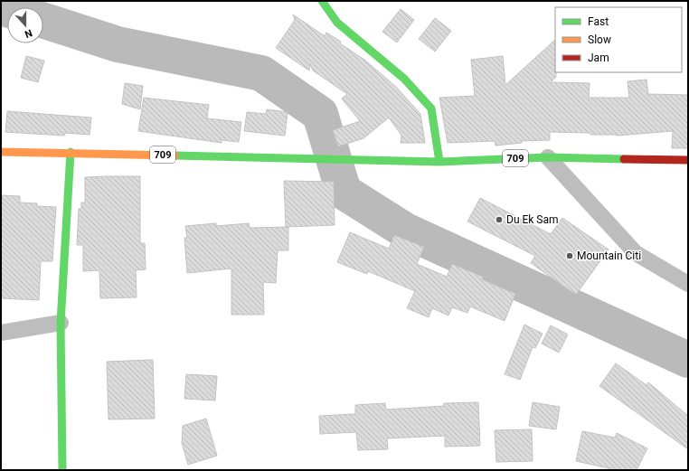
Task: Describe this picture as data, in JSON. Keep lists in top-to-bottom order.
{
  "streets": {
    "main road": ["709"]
  },
  "places": ["Du Ek Sam", "Mountain Citi"],
  "legend": ["Fast", "Slow", "Jam"],
  "north": "bottom"
}
